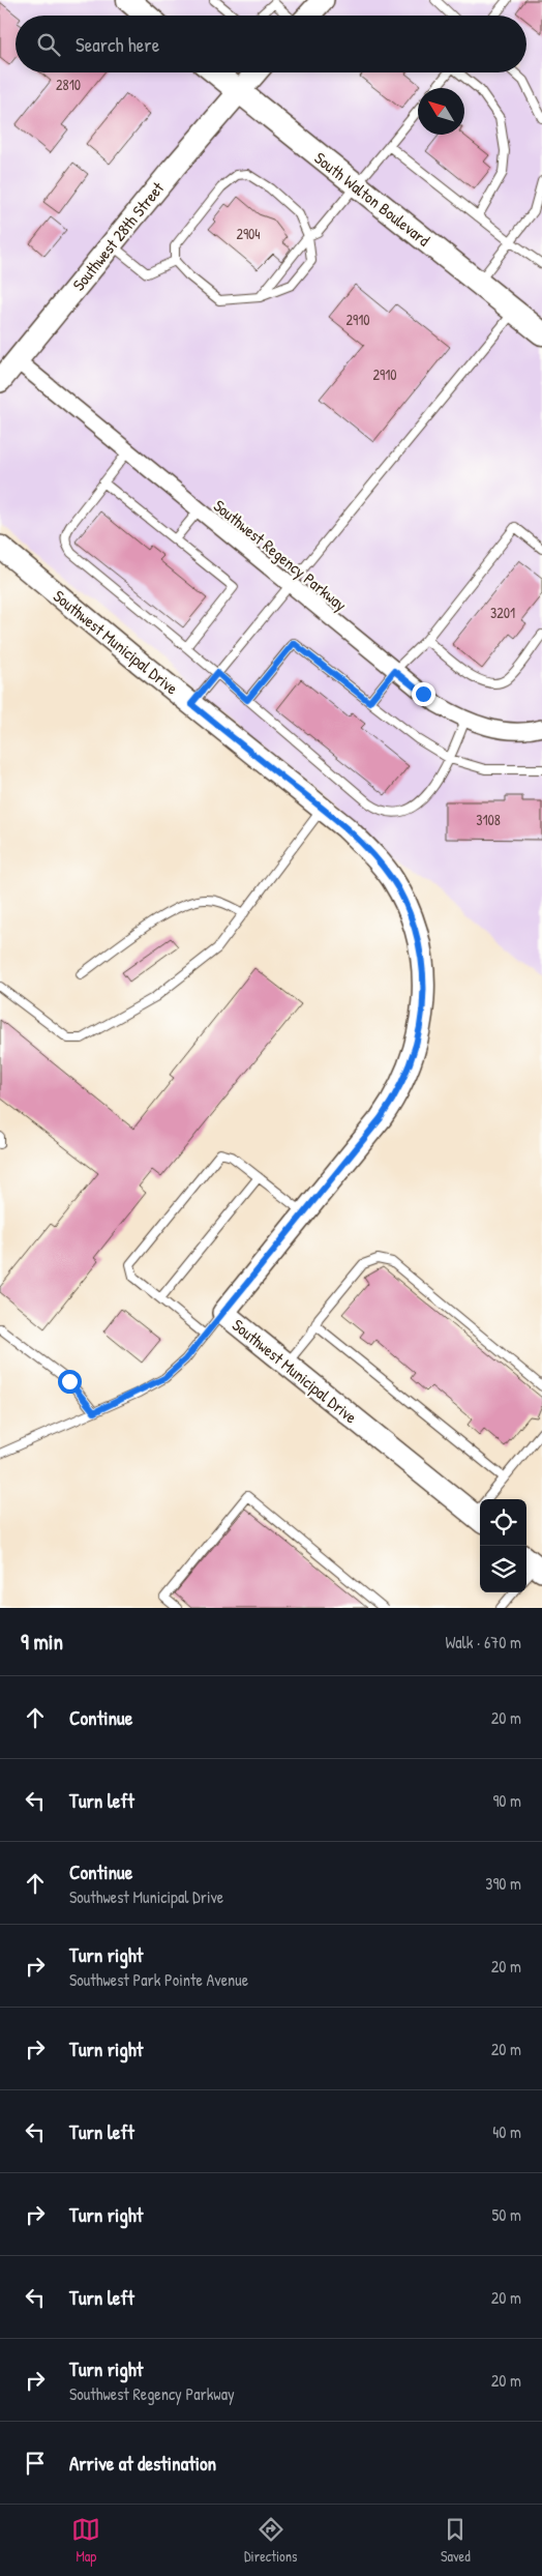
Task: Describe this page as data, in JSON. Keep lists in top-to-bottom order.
{
  "streets": {
    "main road": ["South Walton Boulevard"],
    "street": ["Southwest 28th Street", "Southwest Regency Parkway", "Southwest Municipal Drive"]
  },
  "crossings": [
    ["South Walton Boulevard", "Southwest 28th Street"],
    ["Southwest 28th Street", "Southwest Regency Parkway"]
  ],
  "house_numbers": [
    "2810",
    "2904",
    "2910",
    "2910",
    "3201",
    "3108"
  ],
  "north": "top left",
  "page": {
    "search": "Search here",
    "heading": ["9 min", "Walk · 670 m"],
    "list": [
      ["Continue", "20 m"],
      ["Turn left", "90 m"],
      ["Continue", "Southwest Municipal Drive", "390 m"],
      ["Turn right", "Southwest Park Pointe Avenue", "20 m"],
      ["Turn right", "20 m"],
      ["Turn left", "40 m"],
      ["Turn right", "50 m"],
      ["Turn left", "20 m"],
      ["Turn right", "Southwest Regency Parkway", "20 m"],
      "Arrive at destination"
    ],
    "nav": ["Map", "Directions", "Saved"]
  }
}
